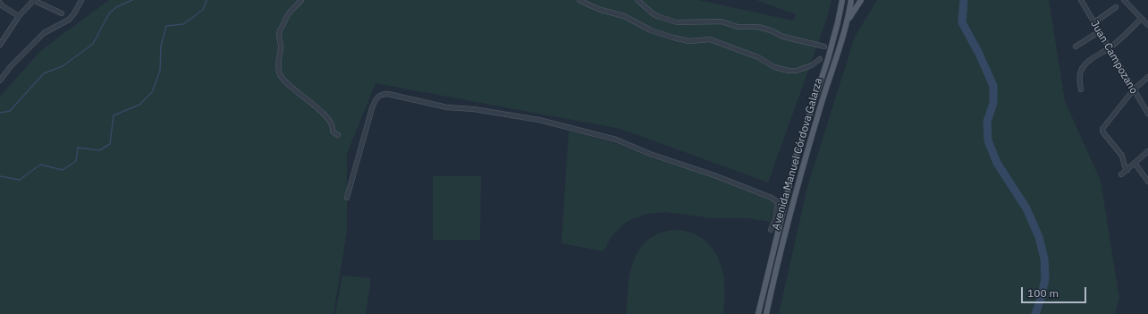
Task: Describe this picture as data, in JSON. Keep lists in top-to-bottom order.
{
  "streets": {
    "main road": ["Avenida Manuel Córdova Galarza"],
    "street": ["Juan Campozano"]
  },
  "scale_bar": "100 m"
}
